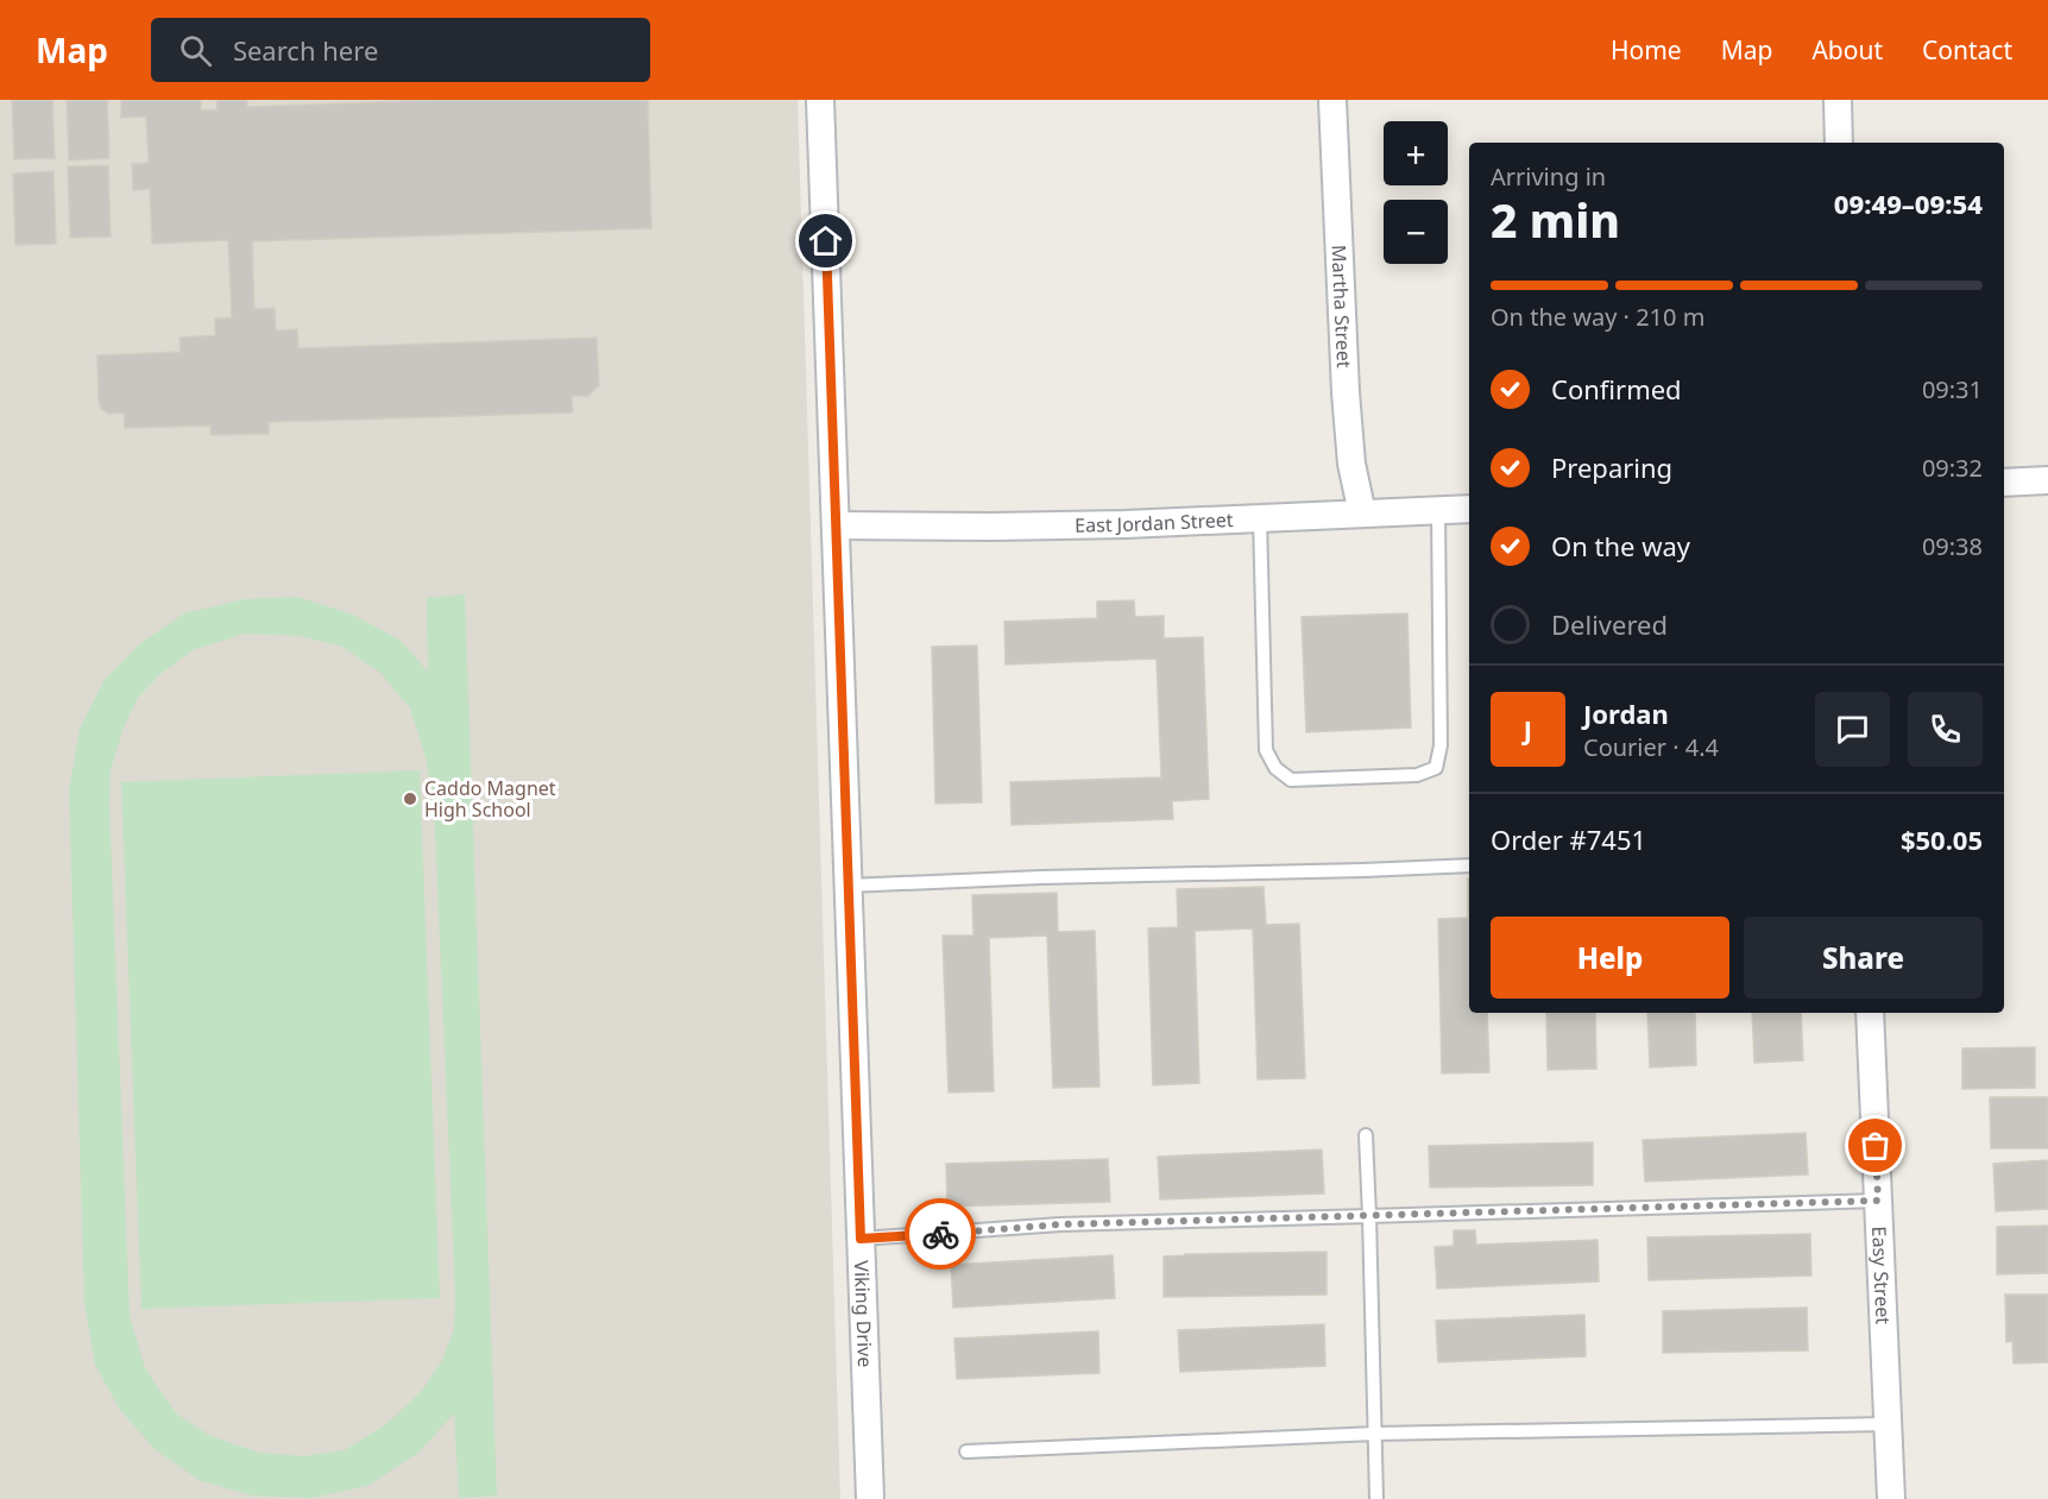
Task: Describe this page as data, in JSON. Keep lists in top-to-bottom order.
{
  "streets": {
    "street": [
      "Martha Street",
      "East Jordan Street",
      "Easy Street",
      "Viking Drive"
    ]
  },
  "crossings": [
    ["Martha Street", "East Jordan Street"],
    ["East Jordan Street", "Viking Drive"]
  ],
  "places": ["Caddo Magnet High School"],
  "page": {
    "header": "Map",
    "search": "Search here",
    "nav": [
      "Home",
      "Map",
      "About",
      "Contact"
    ],
    "map_buttons": ["+", "−"],
    "heading": ["2 min", "Arriving in", "09:49–09:54"],
    "panel": [
      "Jordan",
      "Courier · 4.4",
      "Order #7451",
      "$50.05"
    ],
    "bar": "On the way · 210 m",
    "list": [
      ["Confirmed", "09:31"],
      ["Preparing", "09:32"],
      ["On the way", "09:38"],
      "Delivered"
    ],
    "round": "J",
    "buttons": ["Help", "Share"]
  }
}
